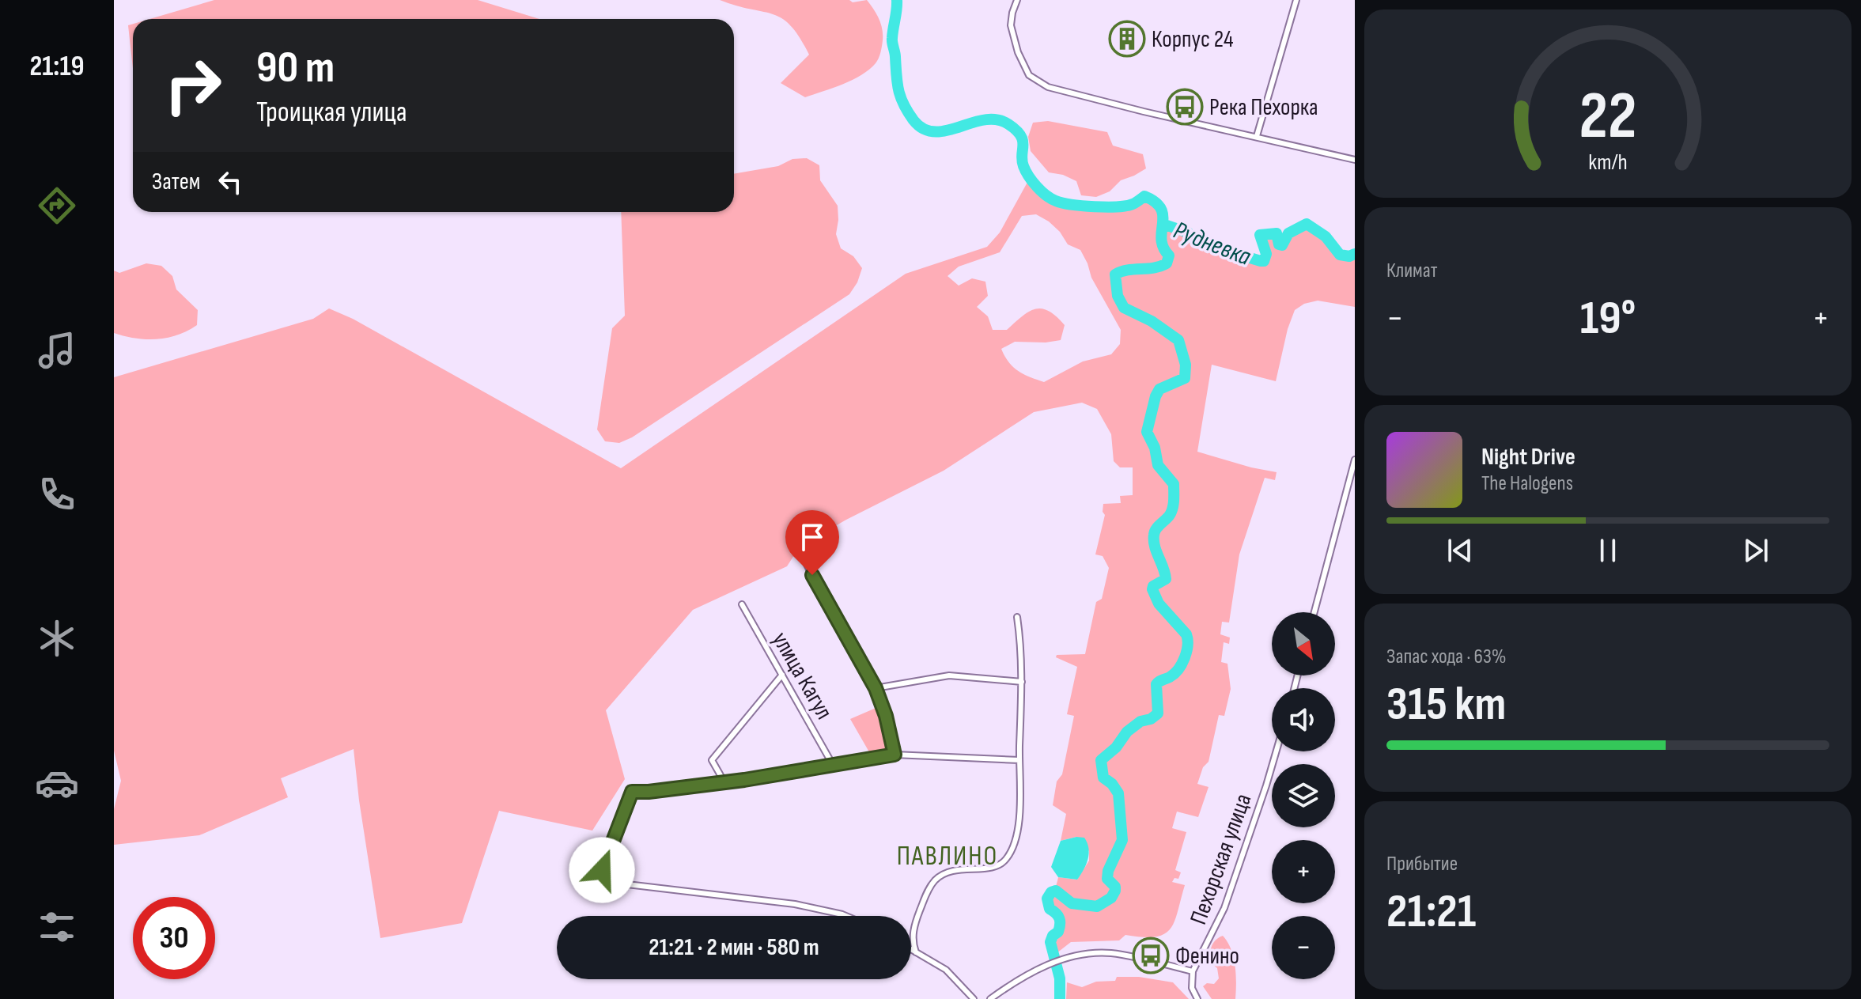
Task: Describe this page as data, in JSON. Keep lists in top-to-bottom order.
{
  "streets": {
    "street": ["улица Кагул", "Пехорская улица"]
  },
  "districts": ["ПАВЛИНО"],
  "water": ["Рудневка"],
  "places": {
    "building": ["Корпус 24"],
    "bus stop": ["Река Пехорка", "Фенино"]
  },
  "north": "bottom right",
  "page": {
    "tabs": "21:19",
    "turn": ["90 m", "Троицкая улица"],
    "then": "Затем",
    "tile": [
      "Климат",
      ["Запас хода · 63%", "315 km"],
      ["Прибытие", "21:21"]
    ],
    "heat": ["−", "19°", "+"],
    "song": ["Night Drive", "The Halogens"],
    "map_buttons": ["+", "−"],
    "limit": "30",
    "trip": "21:21 · 2 мин · 580 m",
    "gauge": ["22", "km/h"]
  }
}
